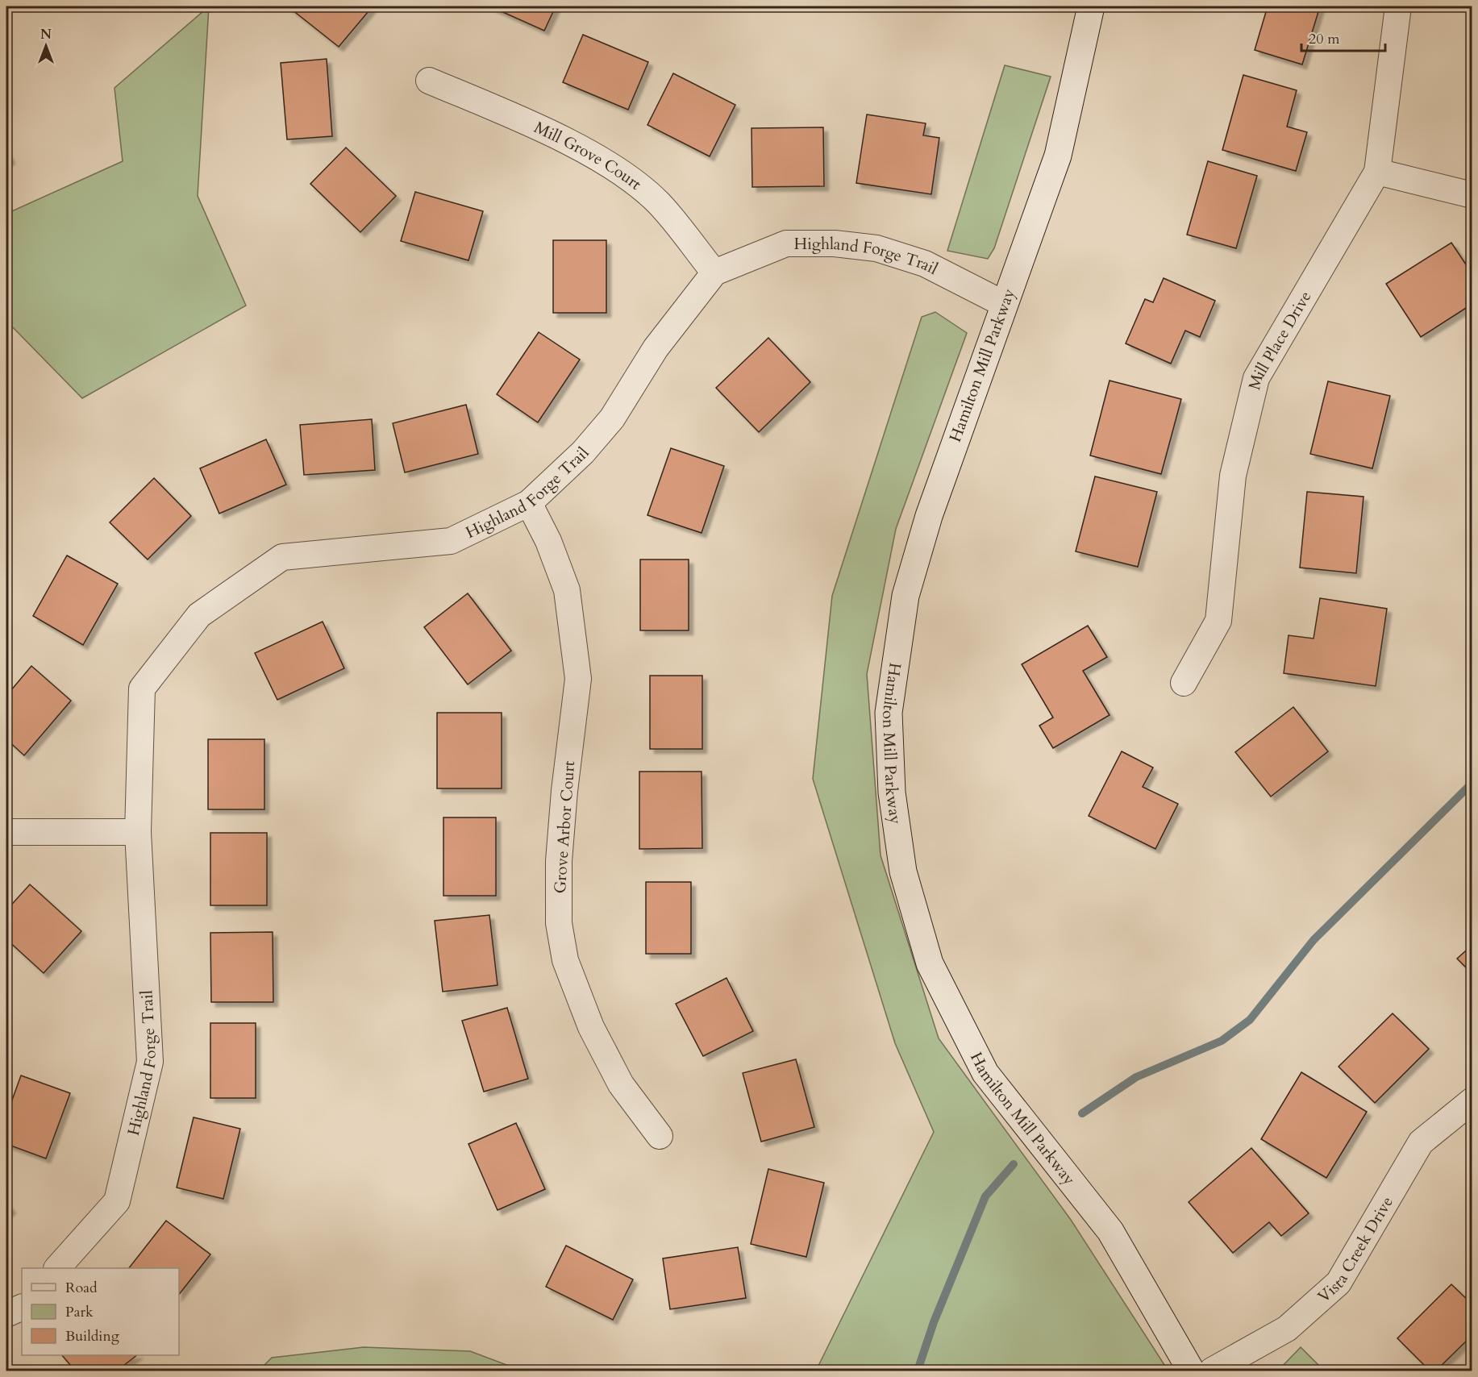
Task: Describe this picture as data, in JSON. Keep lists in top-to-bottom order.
{
  "streets": {
    "street": [
      "Mill Grove Court",
      "Highland Forge Trail",
      "Mill Place Drive",
      "Hamilton Mill Parkway",
      "Grove Arbor Court",
      "Vista Creek Drive"
    ]
  },
  "crossings": [
    ["Mill Grove Court", "Highland Forge Trail"],
    ["Highland Forge Trail", "Hamilton Mill Parkway"],
    ["Highland Forge Trail", "Grove Arbor Court"]
  ],
  "legend": ["Road", "Park", "Building"],
  "scale_bar": "20 m",
  "north": "top"
}
